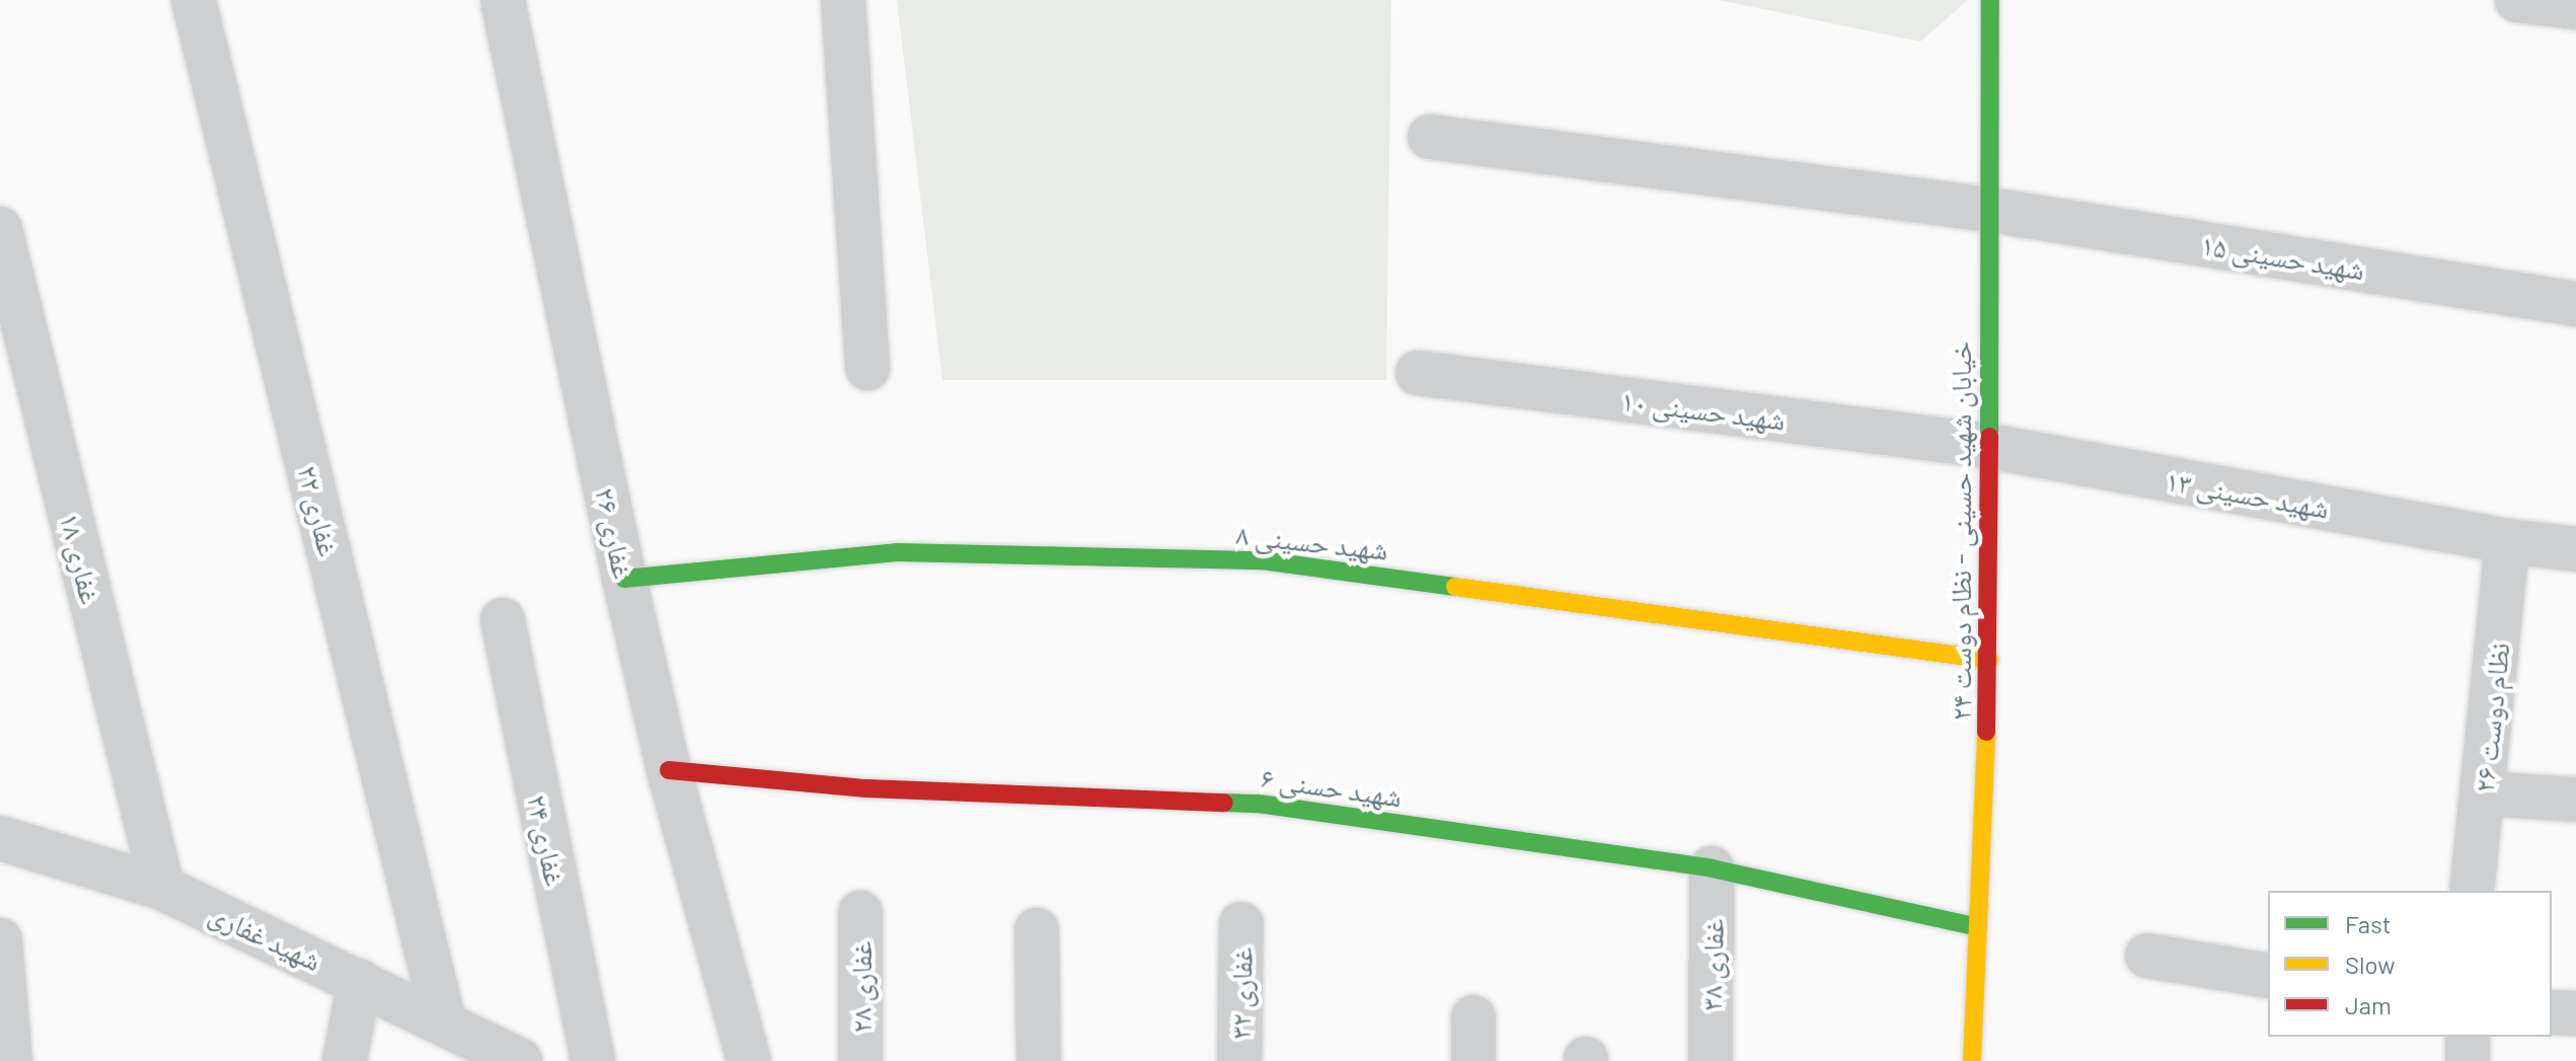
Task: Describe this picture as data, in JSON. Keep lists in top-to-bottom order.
{
  "streets": {
    "street": [
      "شهید حسینی ۱۵",
      "شهید حسینی ۱۰",
      "شهید حسینی ۱۳",
      "غفاری ۲۲",
      "خیابان شهید حسینی - نظام دوست ۲۴",
      "غفاری ۲۶",
      "شهید حسینی ۸",
      "غفاری ۱۸",
      "نظام دوست ۲۶",
      "شهید حسنی ۶",
      "غفاری ۲۴",
      "شهید غفاری",
      "غفاری ۳۸",
      "غفاری ۲۸",
      "غفاری ۳۲"
    ]
  },
  "crossings": [
    ["شهید حسینی ۱۵", "خیابان شهید حسینی - نظام دوست ۲۴"],
    ["شهید حسینی ۱۰", "شهید حسینی ۱۳"],
    ["شهید حسینی ۱۰", "خیابان شهید حسینی - نظام دوست ۲۴"],
    ["شهید حسینی ۱۳", "خیابان شهید حسینی - نظام دوست ۲۴"],
    ["شهید حسینی ۱۳", "نظام دوست ۲۶"],
    ["غفاری ۲۲", "شهید غفاری"],
    ["خیابان شهید حسینی - نظام دوست ۲۴", "شهید حسینی ۸"],
    ["خیابان شهید حسینی - نظام دوست ۲۴", "شهید حسنی ۶"],
    ["غفاری ۲۶", "شهید حسینی ۸"],
    ["غفاری ۲۶", "شهید حسنی ۶"],
    ["غفاری ۱۸", "شهید غفاری"],
    ["شهید حسنی ۶", "غفاری ۳۸"]
  ],
  "legend": ["Fast", "Slow", "Jam"]
}
